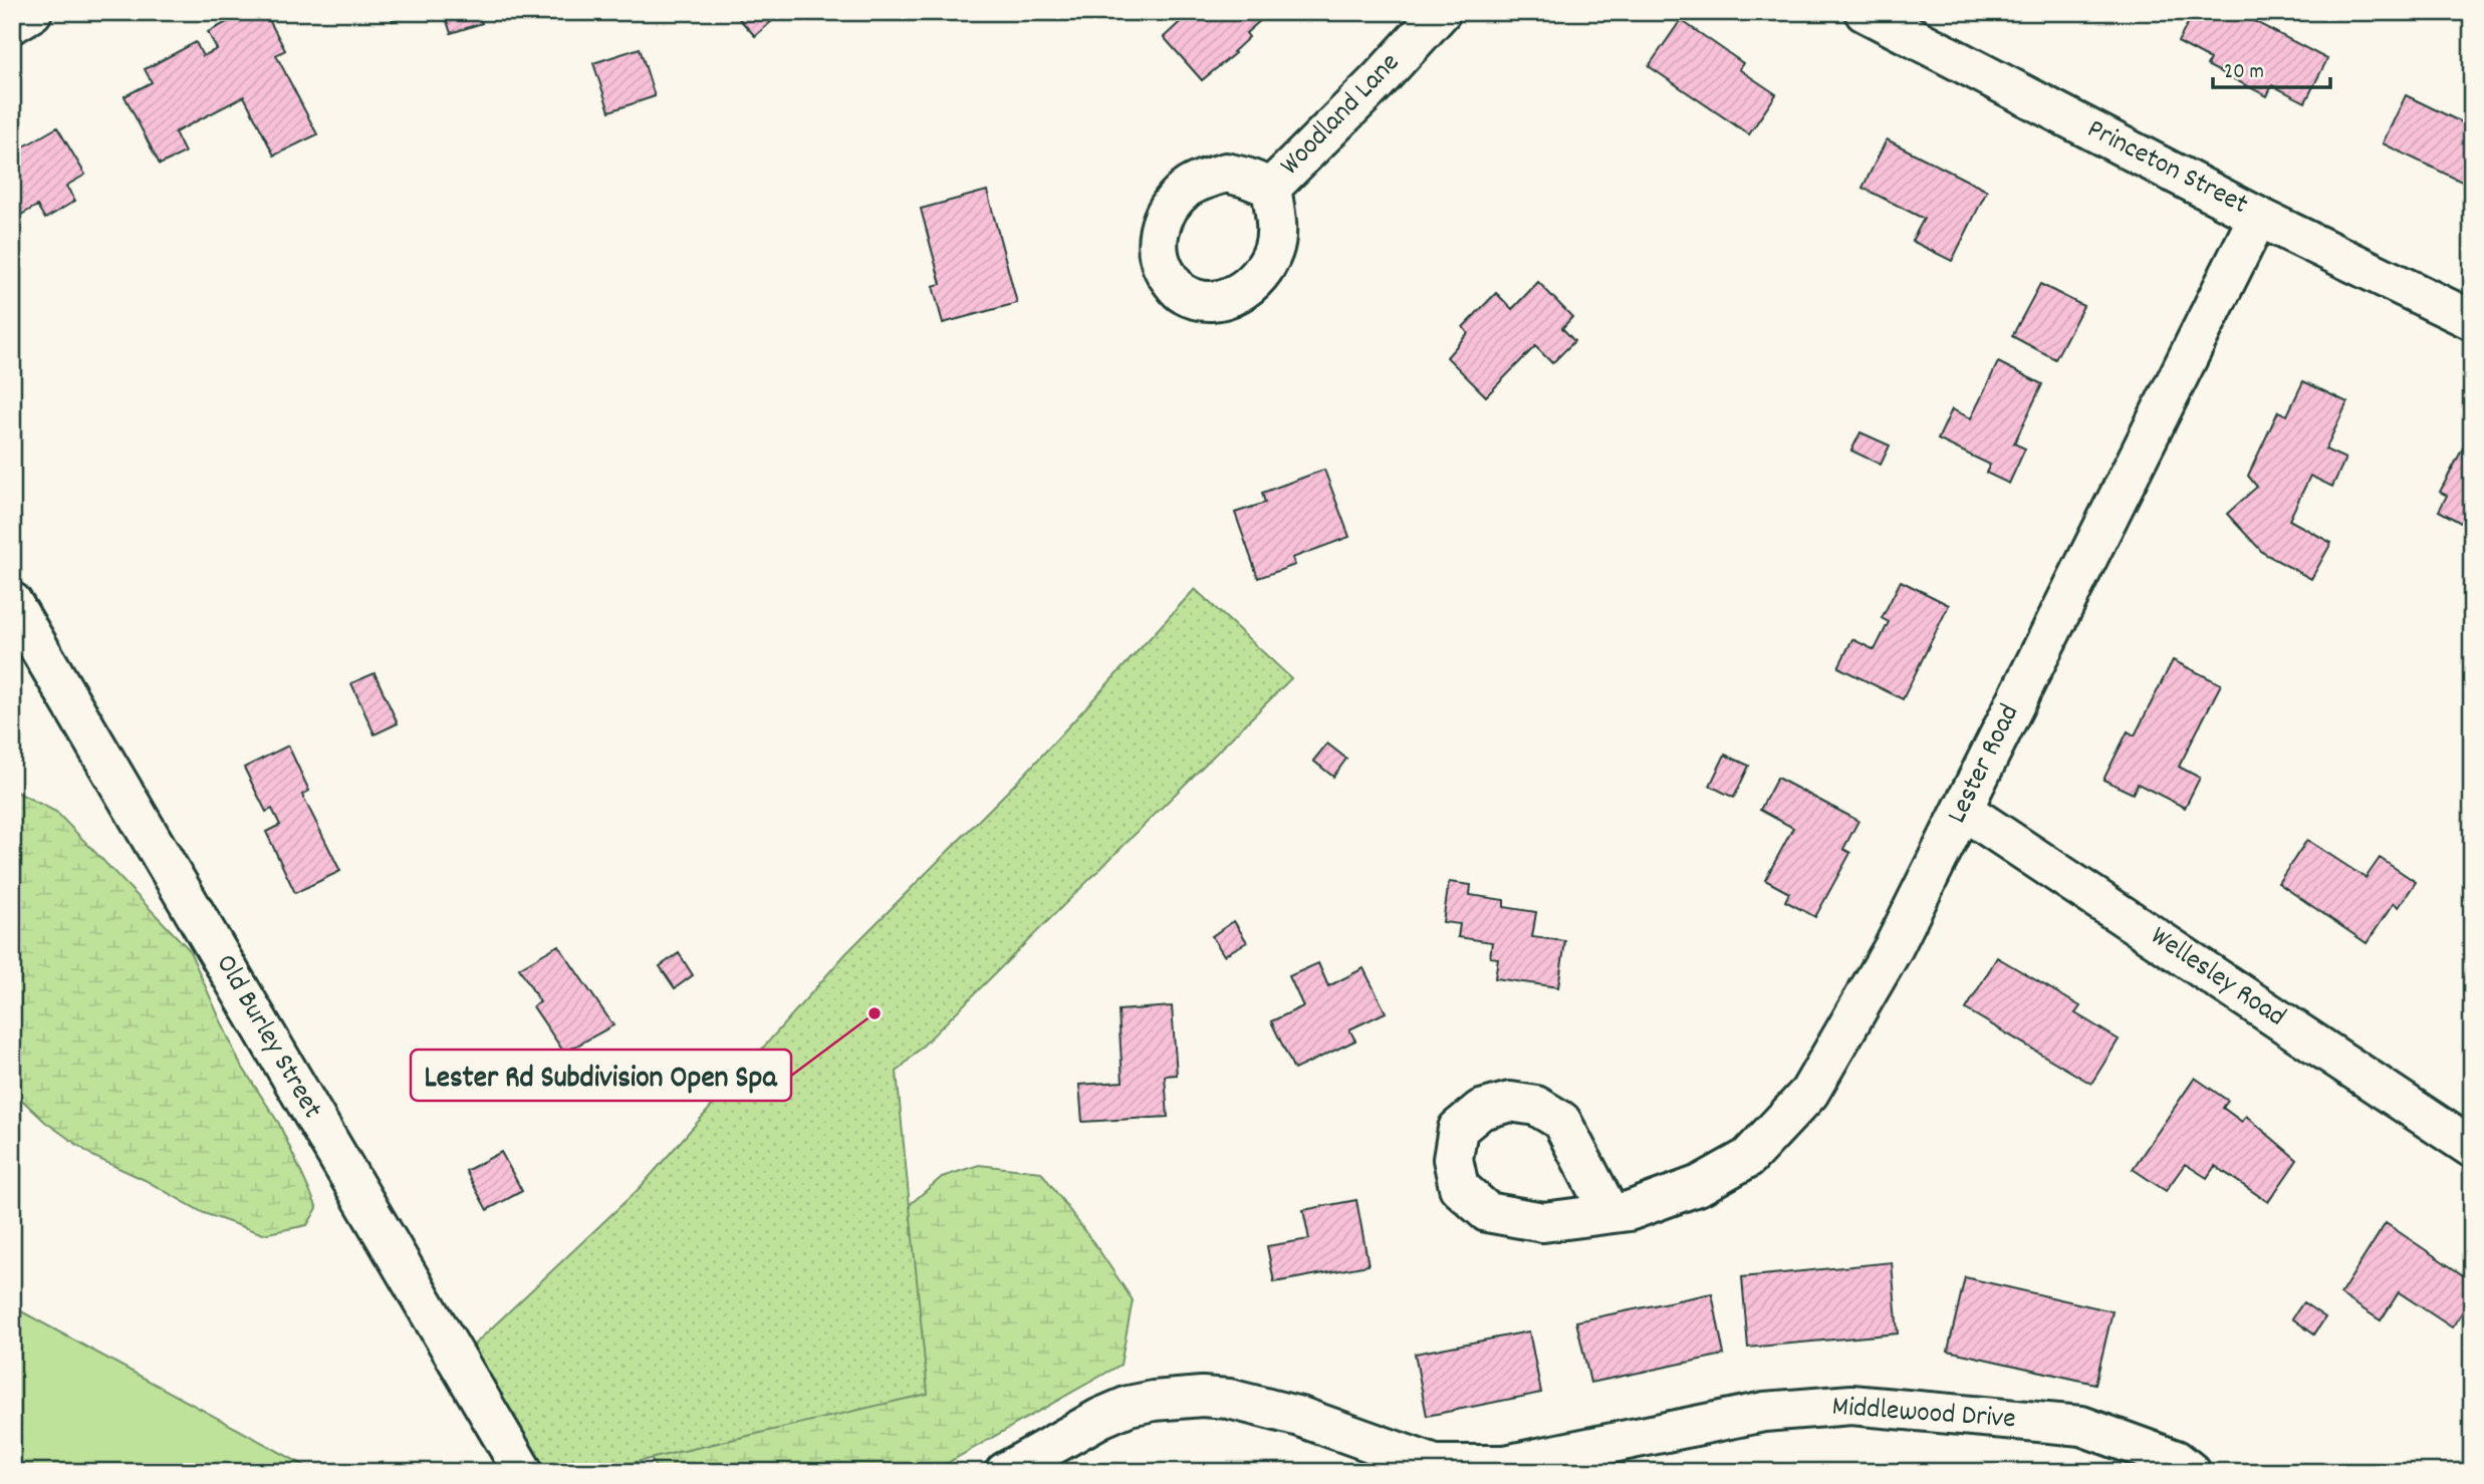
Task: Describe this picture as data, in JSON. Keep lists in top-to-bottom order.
{
  "streets": {
    "street": [
      "Woodland Lane",
      "Princeton Street",
      "Lester Road",
      "Wellesley Road",
      "Old Burley Street",
      "Middlewood Drive"
    ]
  },
  "crossings": [
    ["Princeton Street", "Lester Road"],
    ["Lester Road", "Wellesley Road"]
  ],
  "places": ["Lester Rd Subdivision Open Spa"],
  "scale_bar": "20 m"
}
